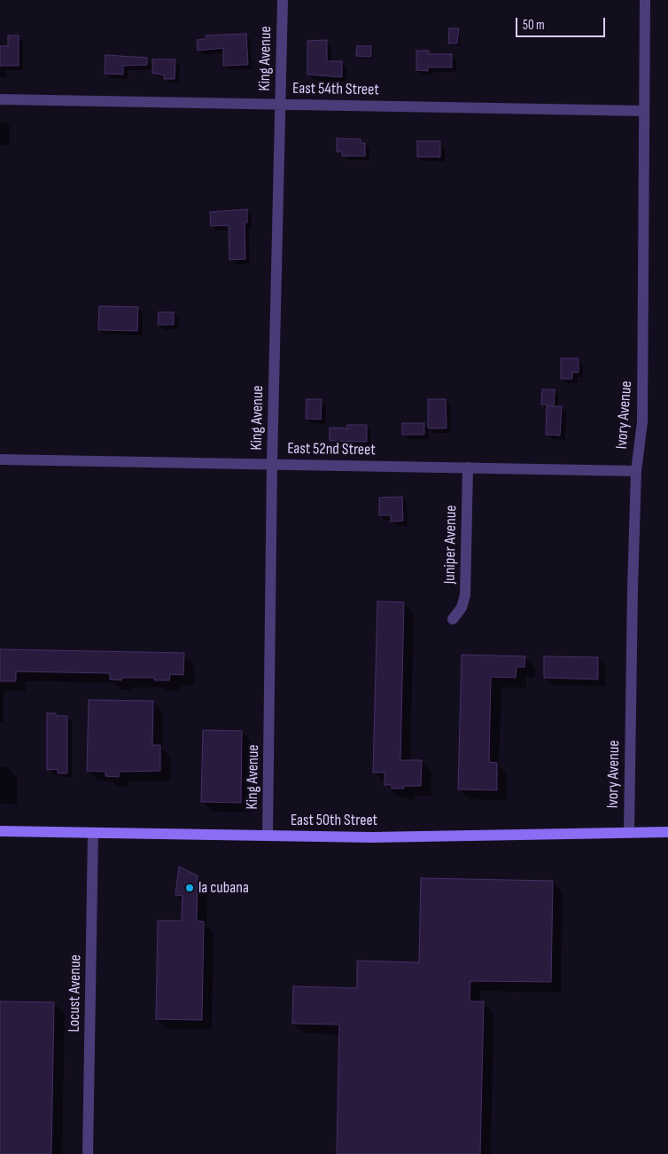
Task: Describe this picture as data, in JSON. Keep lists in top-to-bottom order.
{
  "streets": {
    "main road": ["East 50th Street"],
    "street": [
      "King Avenue",
      "East 54th Street",
      "Ivory Avenue",
      "East 52nd Street",
      "Juniper Avenue",
      "Locust Avenue"
    ]
  },
  "crossings": [
    ["King Avenue", "East 54th Street"],
    ["King Avenue", "East 52nd Street"],
    ["King Avenue", "East 50th Street"],
    ["East 54th Street", "Ivory Avenue"],
    ["Ivory Avenue", "East 52nd Street"],
    ["Ivory Avenue", "East 50th Street"],
    ["East 52nd Street", "Juniper Avenue"],
    ["East 50th Street", "Locust Avenue"]
  ],
  "places": ["la cubana"],
  "scale_bar": "50 m"
}
